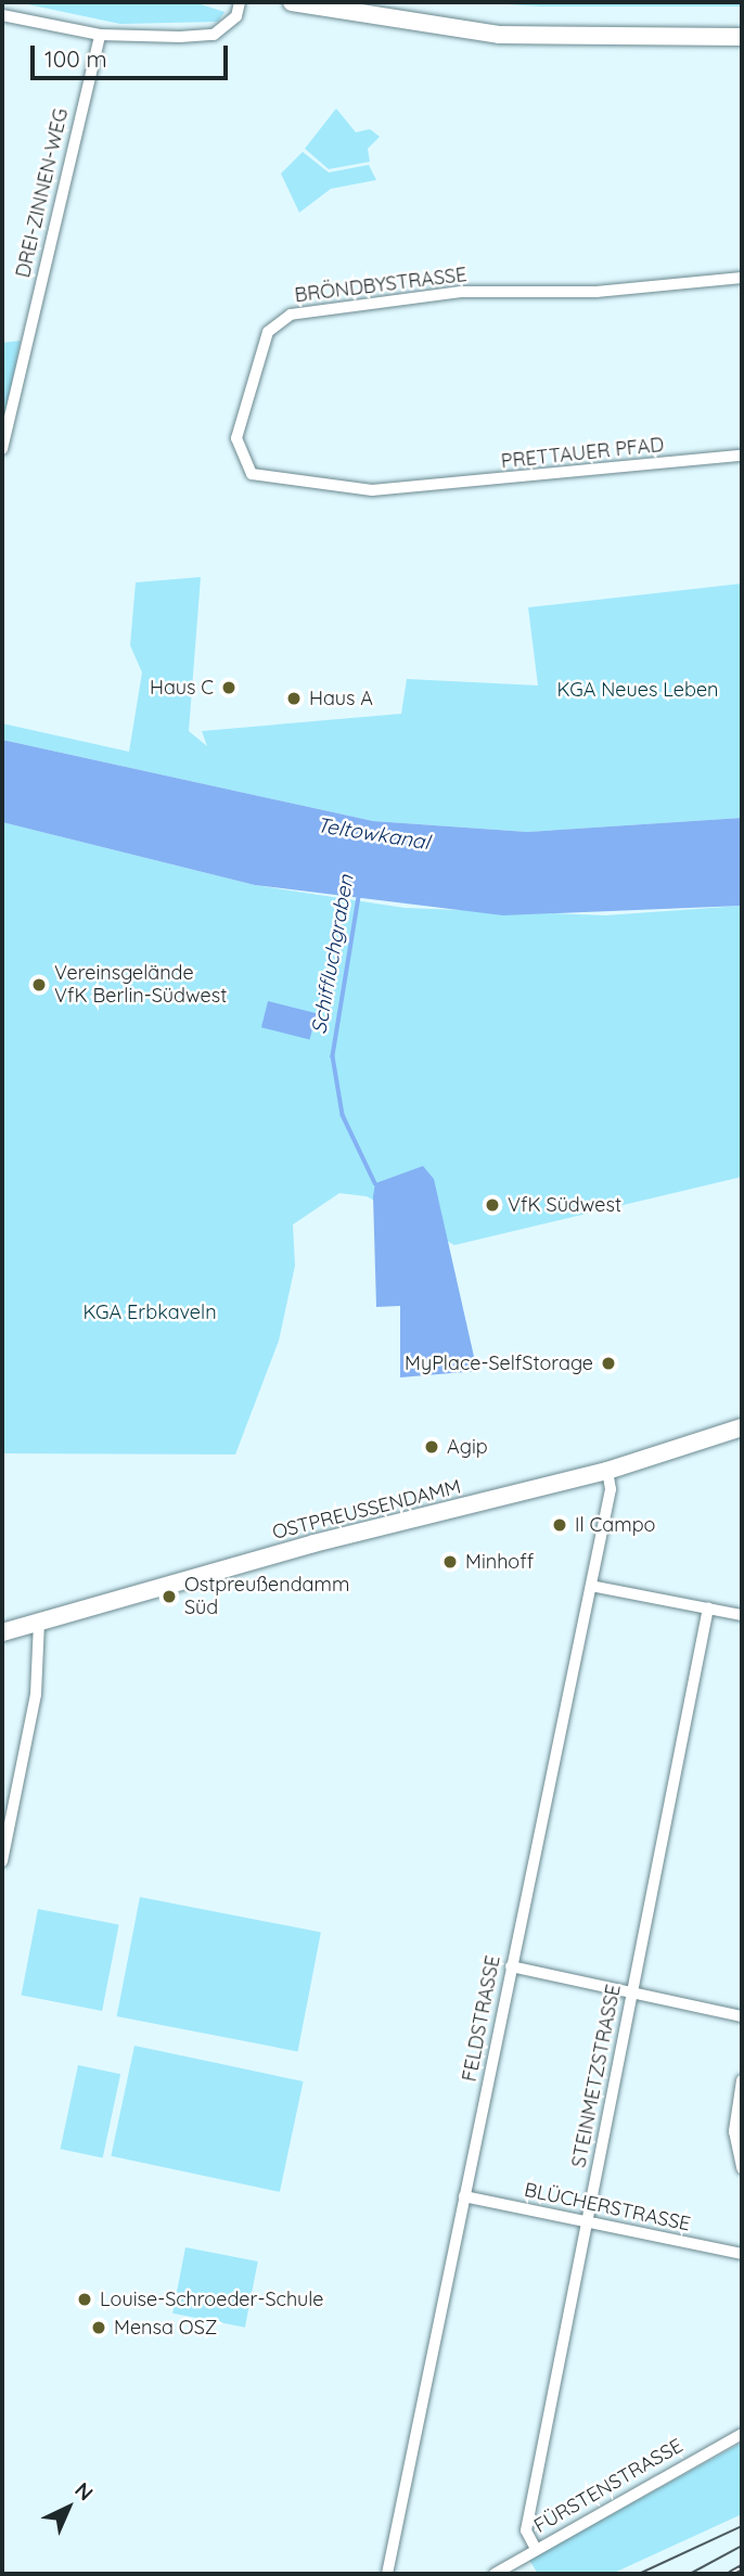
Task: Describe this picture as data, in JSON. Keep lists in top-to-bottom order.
{
  "streets": {
    "main road": ["OSTPREUSSENDAMM"],
    "street": [
      "DREI-ZINNEN-WEG",
      "BRÖNDBYSTRASSE",
      "PRETTAUER PFAD",
      "FELDSTRASSE",
      "STEINMETZSTRASSE",
      "BLÜCHERSTRASSE",
      "FÜRSTENSTRASSE"
    ]
  },
  "crossings": [
    ["BRÖNDBYSTRASSE", "PRETTAUER PFAD"],
    ["OSTPREUSSENDAMM", "FELDSTRASSE"],
    ["FELDSTRASSE", "BLÜCHERSTRASSE"],
    ["STEINMETZSTRASSE", "BLÜCHERSTRASSE"],
    ["STEINMETZSTRASSE", "FÜRSTENSTRASSE"]
  ],
  "water": ["Teltowkanal", "Schiffluchgraben"],
  "parks": ["KGA Neues Leben", "KGA Erbkaveln"],
  "places": [
    "Haus C",
    "Haus A",
    "Vereinsgelände VfK Berlin-Südwest",
    "VfK Südwest",
    "MyPlace-SelfStorage",
    "Agip",
    "Il Campo",
    "Minhoff",
    "Ostpreußendamm Süd",
    "Louise-Schroeder-Schule",
    "Mensa OSZ"
  ],
  "scale_bar": "100 m",
  "north": "top right"
}
